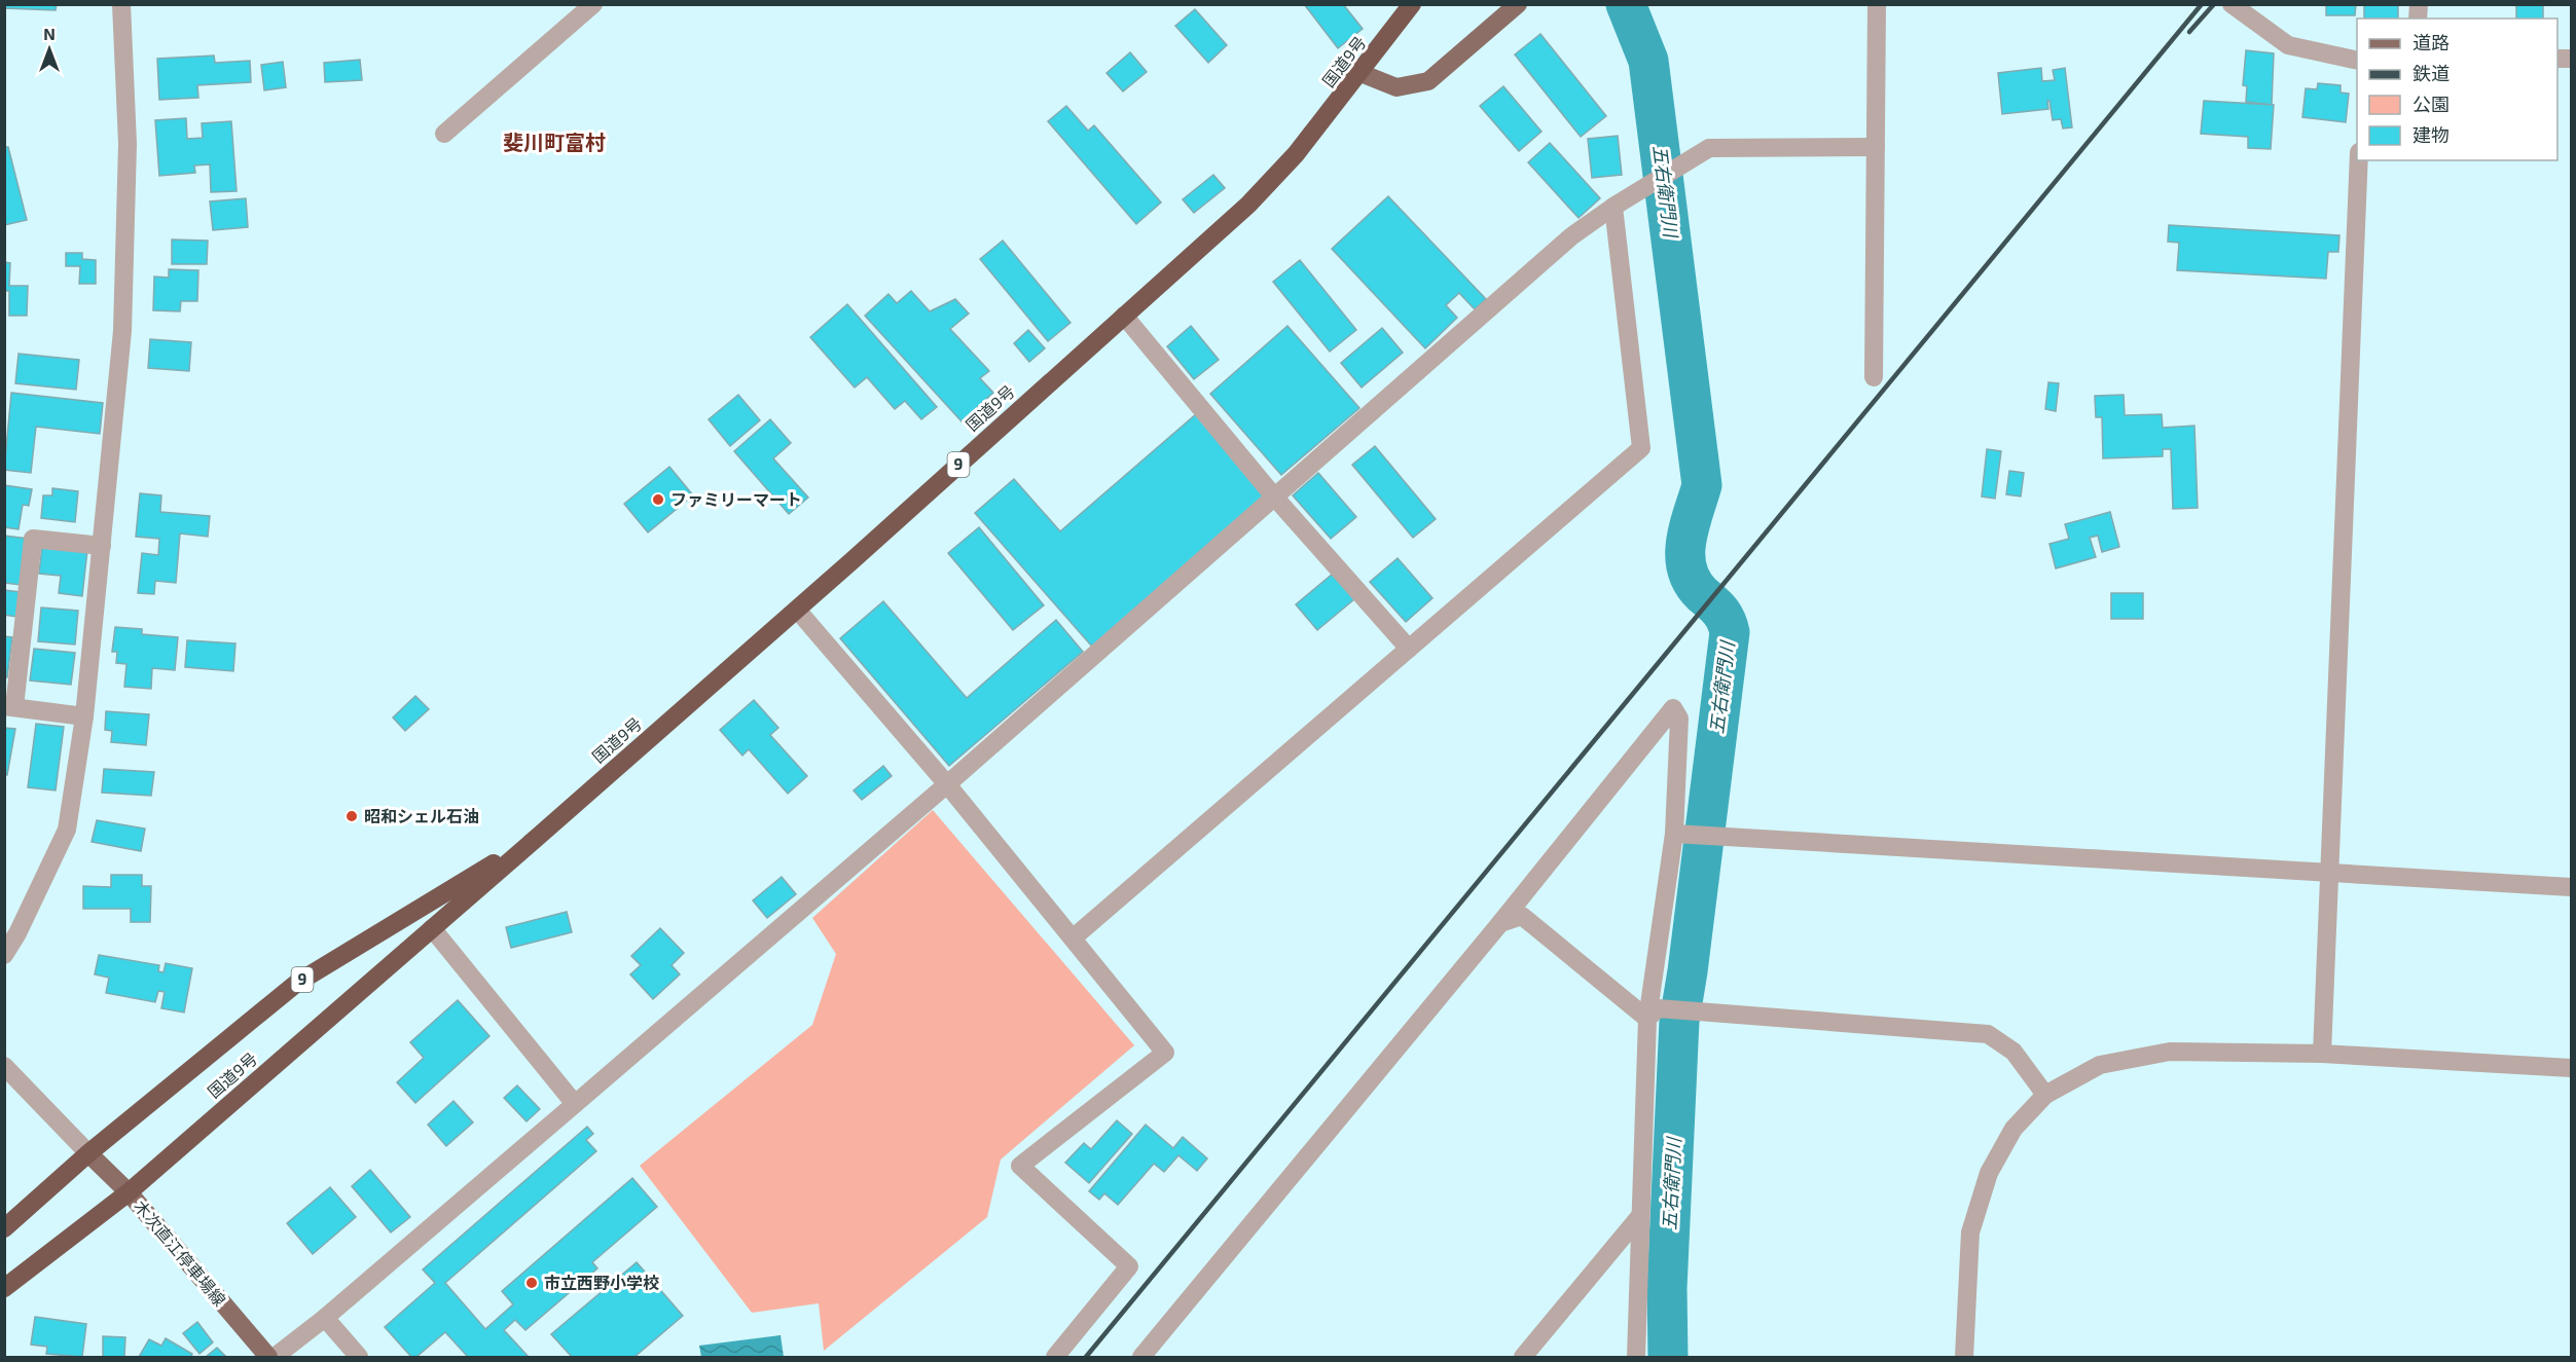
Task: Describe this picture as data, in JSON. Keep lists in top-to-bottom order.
{
  "streets": {
    "highway": ["国道9号", "9"],
    "main road": ["木次直江停車場線"]
  },
  "crossings": [
    ["国道9号", "木次直江停車場線"]
  ],
  "districts": ["斐川町富村"],
  "water": ["五右衛門川"],
  "places": ["ファミリーマート", "昭和シェル石油", "市立西野小学校"],
  "legend": [
    "道路",
    "鉄道",
    "公園",
    "建物"
  ],
  "north": "top"
}
